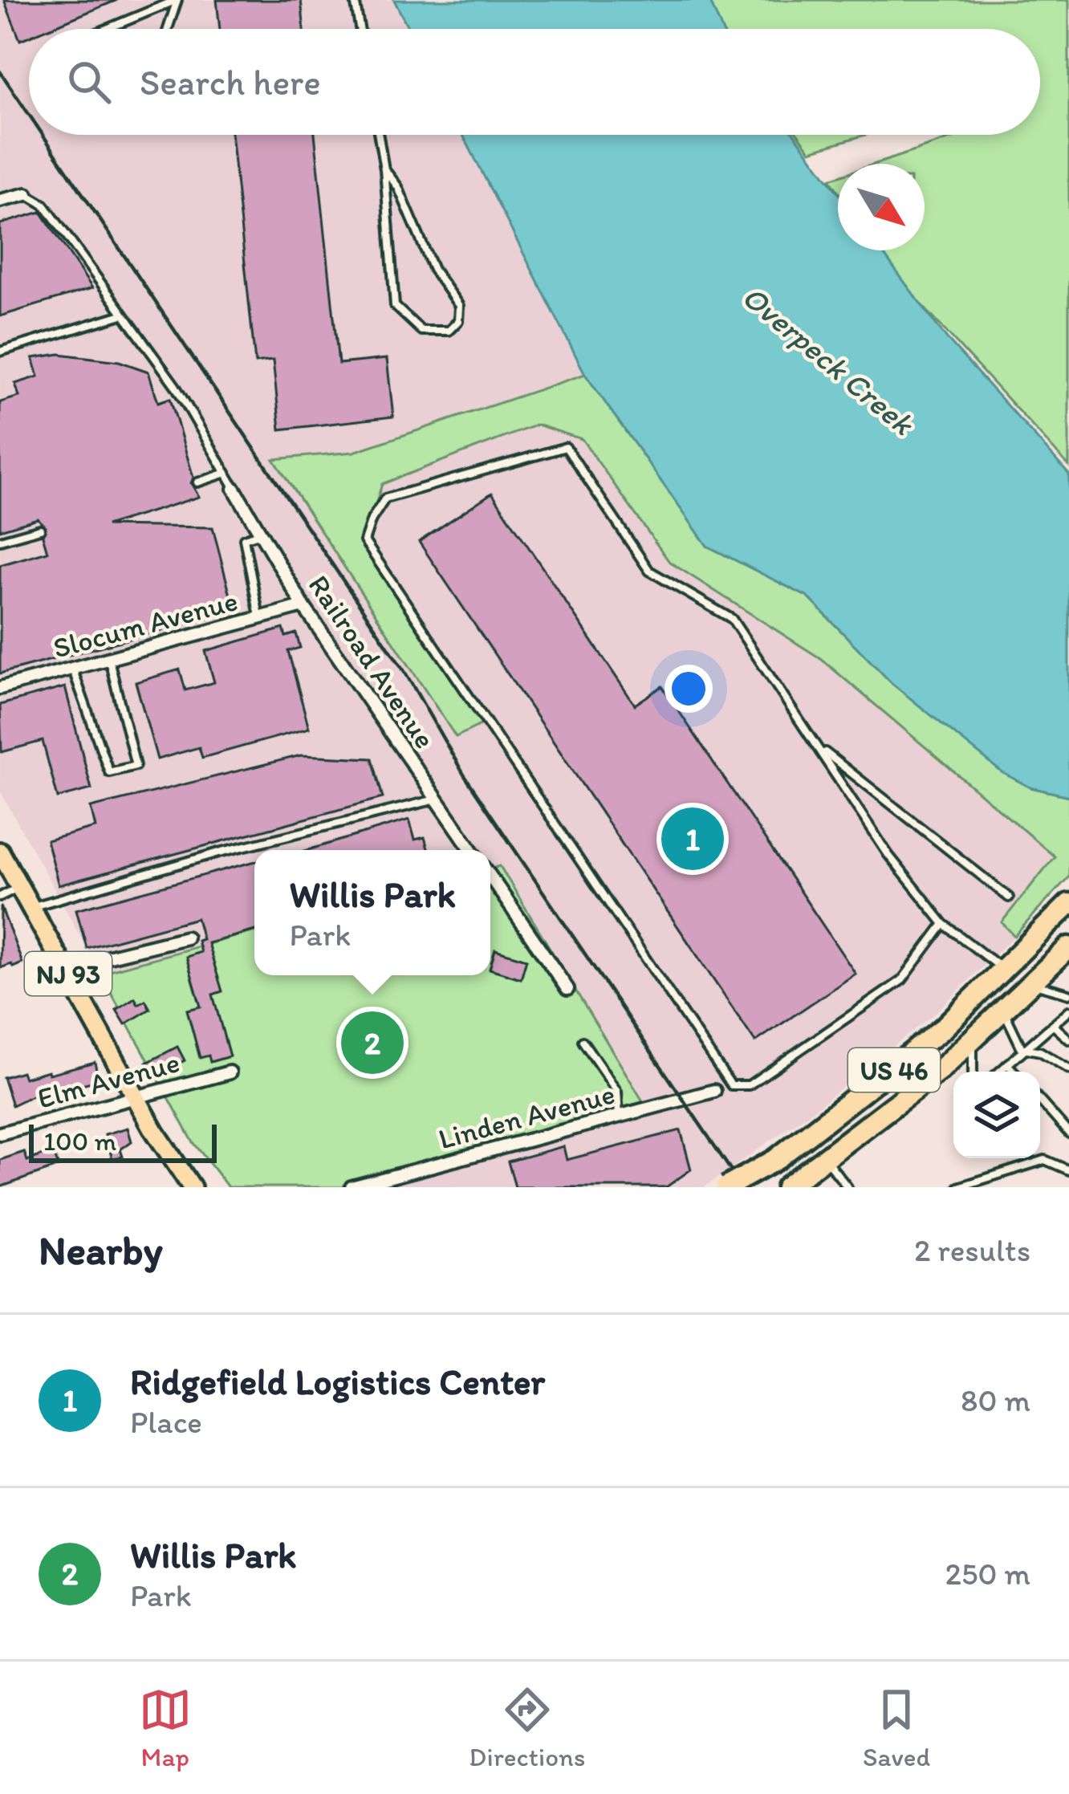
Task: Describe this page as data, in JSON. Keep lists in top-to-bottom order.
{
  "streets": {
    "highway": ["US 46"],
    "main road": ["NJ 93"],
    "street": [
      "Slocum Avenue",
      "Railroad Avenue",
      "Elm Avenue",
      "Linden Avenue"
    ]
  },
  "crossings": [
    ["Slocum Avenue", "Railroad Avenue"],
    ["NJ 93", "Elm Avenue"]
  ],
  "water": ["Overpeck Creek"],
  "scale_bar": "100 m",
  "north": "bottom right",
  "page": {
    "search": "Search here",
    "pins": ["1", "2"],
    "popup": ["Willis Park", "Park"],
    "scale": "100 m",
    "heading": ["Nearby", "2 results"],
    "list": [
      {
        "mark": "1",
        "name": "Ridgefield Logistics Center",
        "note": "Place",
        "value": "80 m"
      },
      {
        "mark": "2",
        "name": "Willis Park",
        "note": "Park",
        "value": "250 m"
      }
    ],
    "nav": ["Map", "Directions", "Saved"]
  }
}
